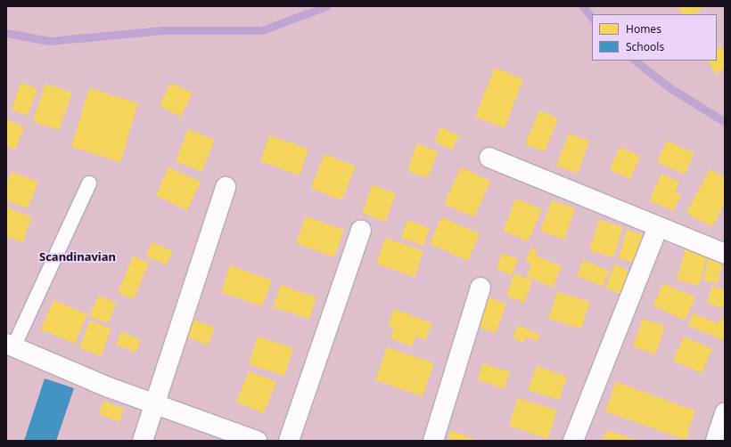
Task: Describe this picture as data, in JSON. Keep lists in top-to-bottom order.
{
  "districts": ["Scandinavian"],
  "legend": ["Homes", "Schools"]
}
